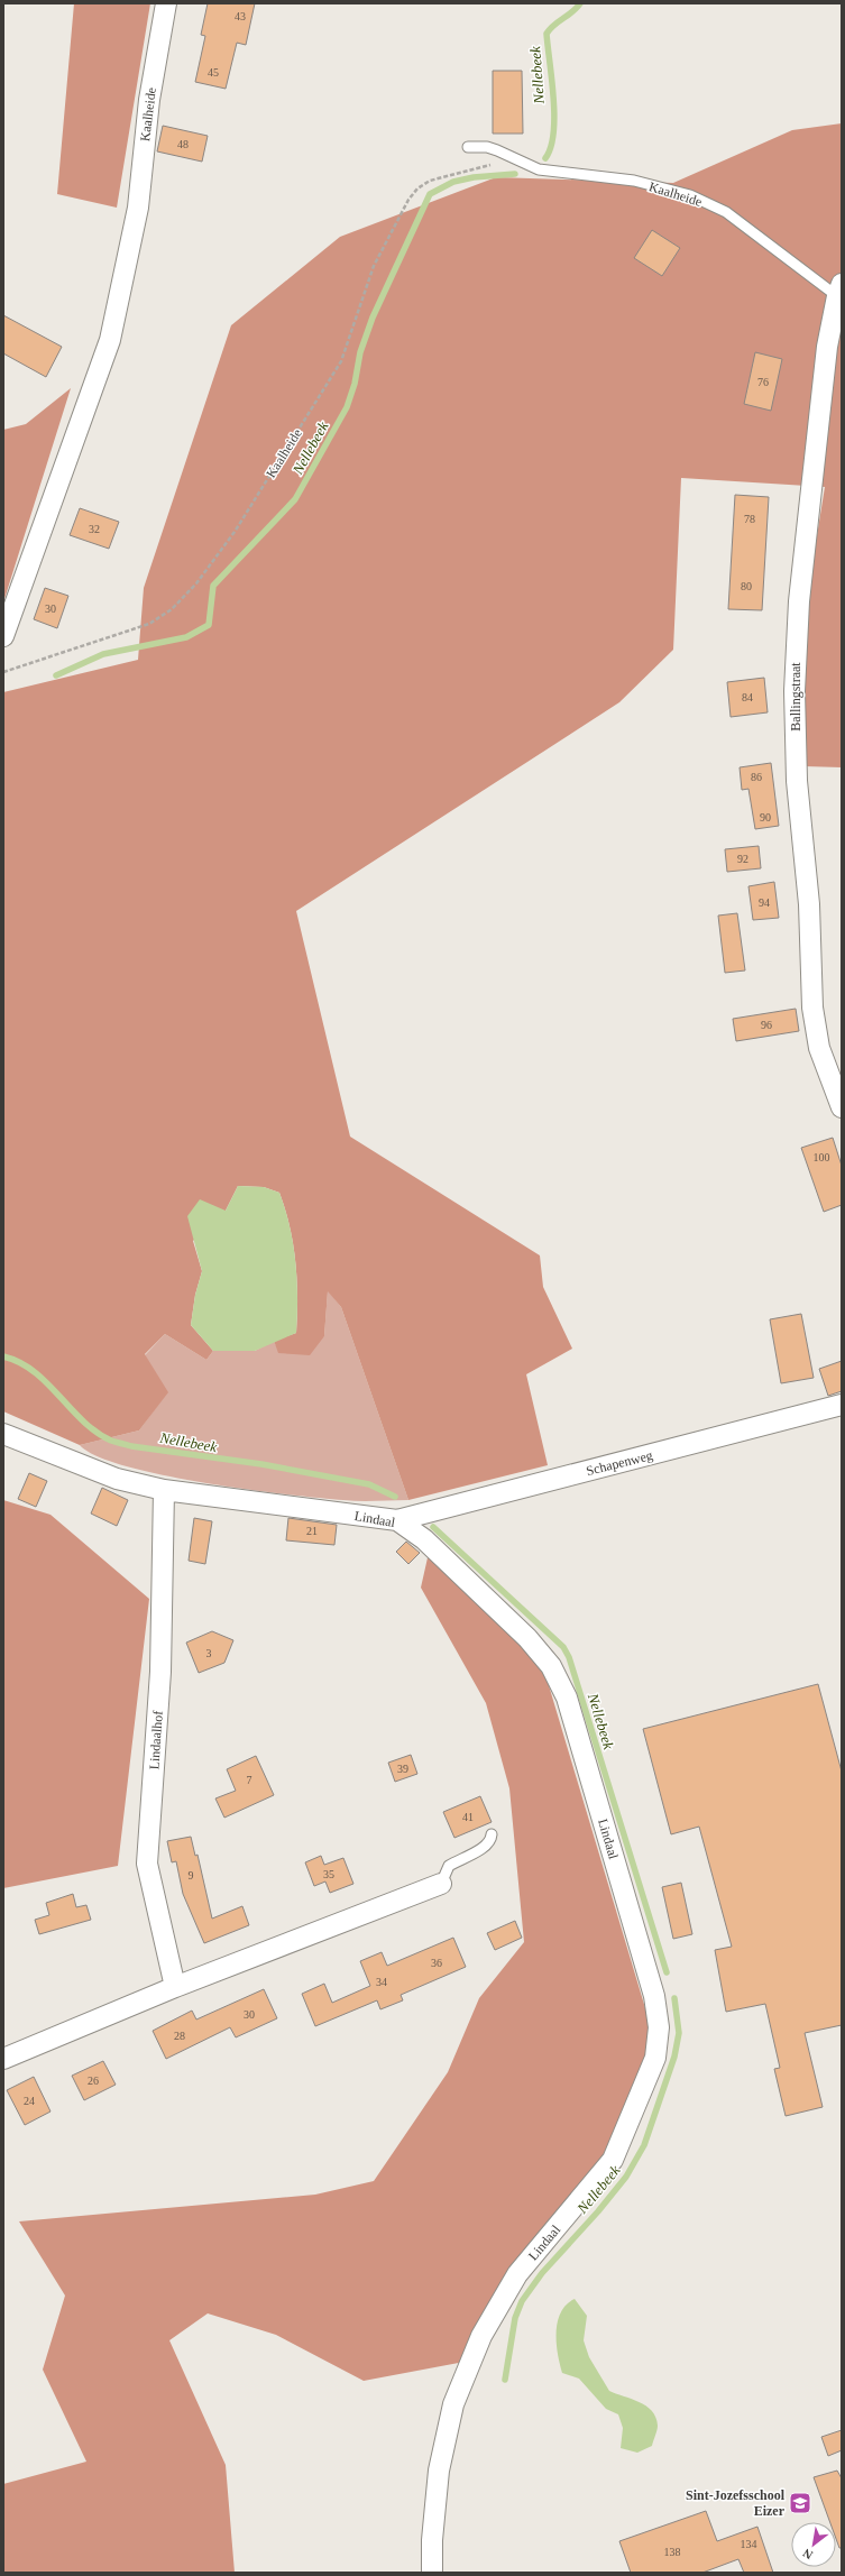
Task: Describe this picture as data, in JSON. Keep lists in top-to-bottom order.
{
  "streets": {
    "street": [
      "Kaalheide",
      "Ballingstraat",
      "Schapenweg",
      "Lindaal",
      "Lindaalhof"
    ]
  },
  "crossings": [
    ["Kaalheide", "Ballingstraat"],
    ["Schapenweg", "Lindaal"],
    ["Lindaal", "Lindaalhof"]
  ],
  "water": ["Nellebeek"],
  "places": {
    "school or university": ["Sint-Jozefsschool Eizer"]
  },
  "house_numbers": [
    "43",
    "45",
    "48",
    "76",
    "78",
    "32",
    "80",
    "30",
    "84",
    "86",
    "90",
    "92",
    "94",
    "96",
    "100",
    "21",
    "3",
    "39",
    "7",
    "41",
    "35",
    "9",
    "36",
    "34",
    "30",
    "28",
    "26",
    "24",
    "134",
    "138"
  ],
  "north": "bottom left"
}
